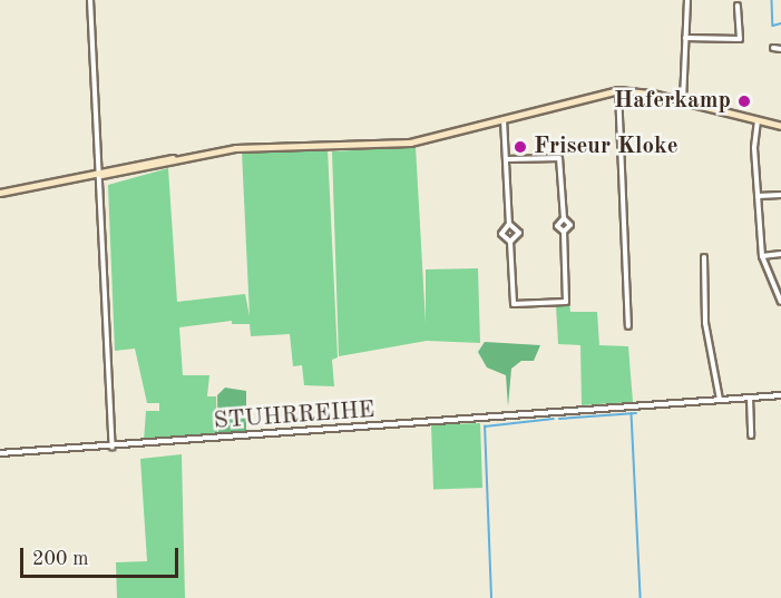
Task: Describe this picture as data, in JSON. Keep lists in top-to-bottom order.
{
  "streets": {
    "street": ["STUHRREIHE"]
  },
  "places": ["Haferkamp", "Friseur Kloke"],
  "scale_bar": "200 m"
}
